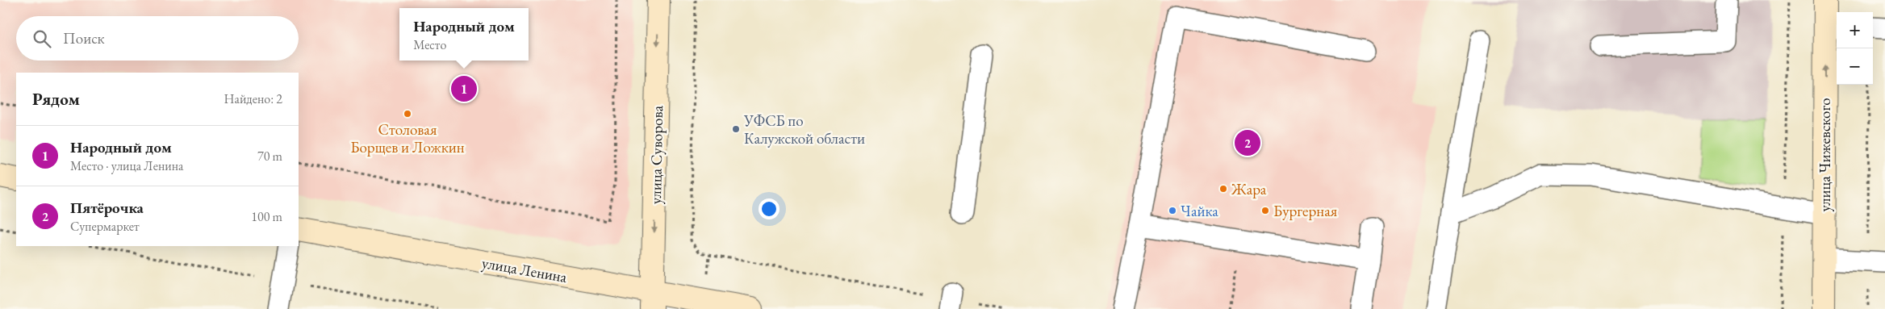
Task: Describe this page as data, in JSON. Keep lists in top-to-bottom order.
{
  "streets": {
    "street": ["улица Суворова", "улица Чижевского", "улица Ленина"]
  },
  "crossings": [
    ["улица Суворова", "улица Ленина"]
  ],
  "one_way": ["улица Суворова", "улица Чижевского"],
  "places": [
    "Столовая Борщев и Ложкин",
    "УФСБ по Калужской области",
    "Жара",
    "Чайка",
    "Бургерная"
  ],
  "page": {
    "popup": ["Народный дом", "Место"],
    "map_buttons": ["+", "−"],
    "search": "Поиск",
    "heading": ["Рядом", "Найдено: 2"],
    "pins": ["1", "2"],
    "list": [
      {
        "mark": "1",
        "name": "Народный дом",
        "note": "Место · улица Ленина",
        "value": "70 m"
      },
      {
        "mark": "2",
        "name": "Пятёрочка",
        "note": "Супермаркет",
        "value": "100 m"
      }
    ]
  }
}
